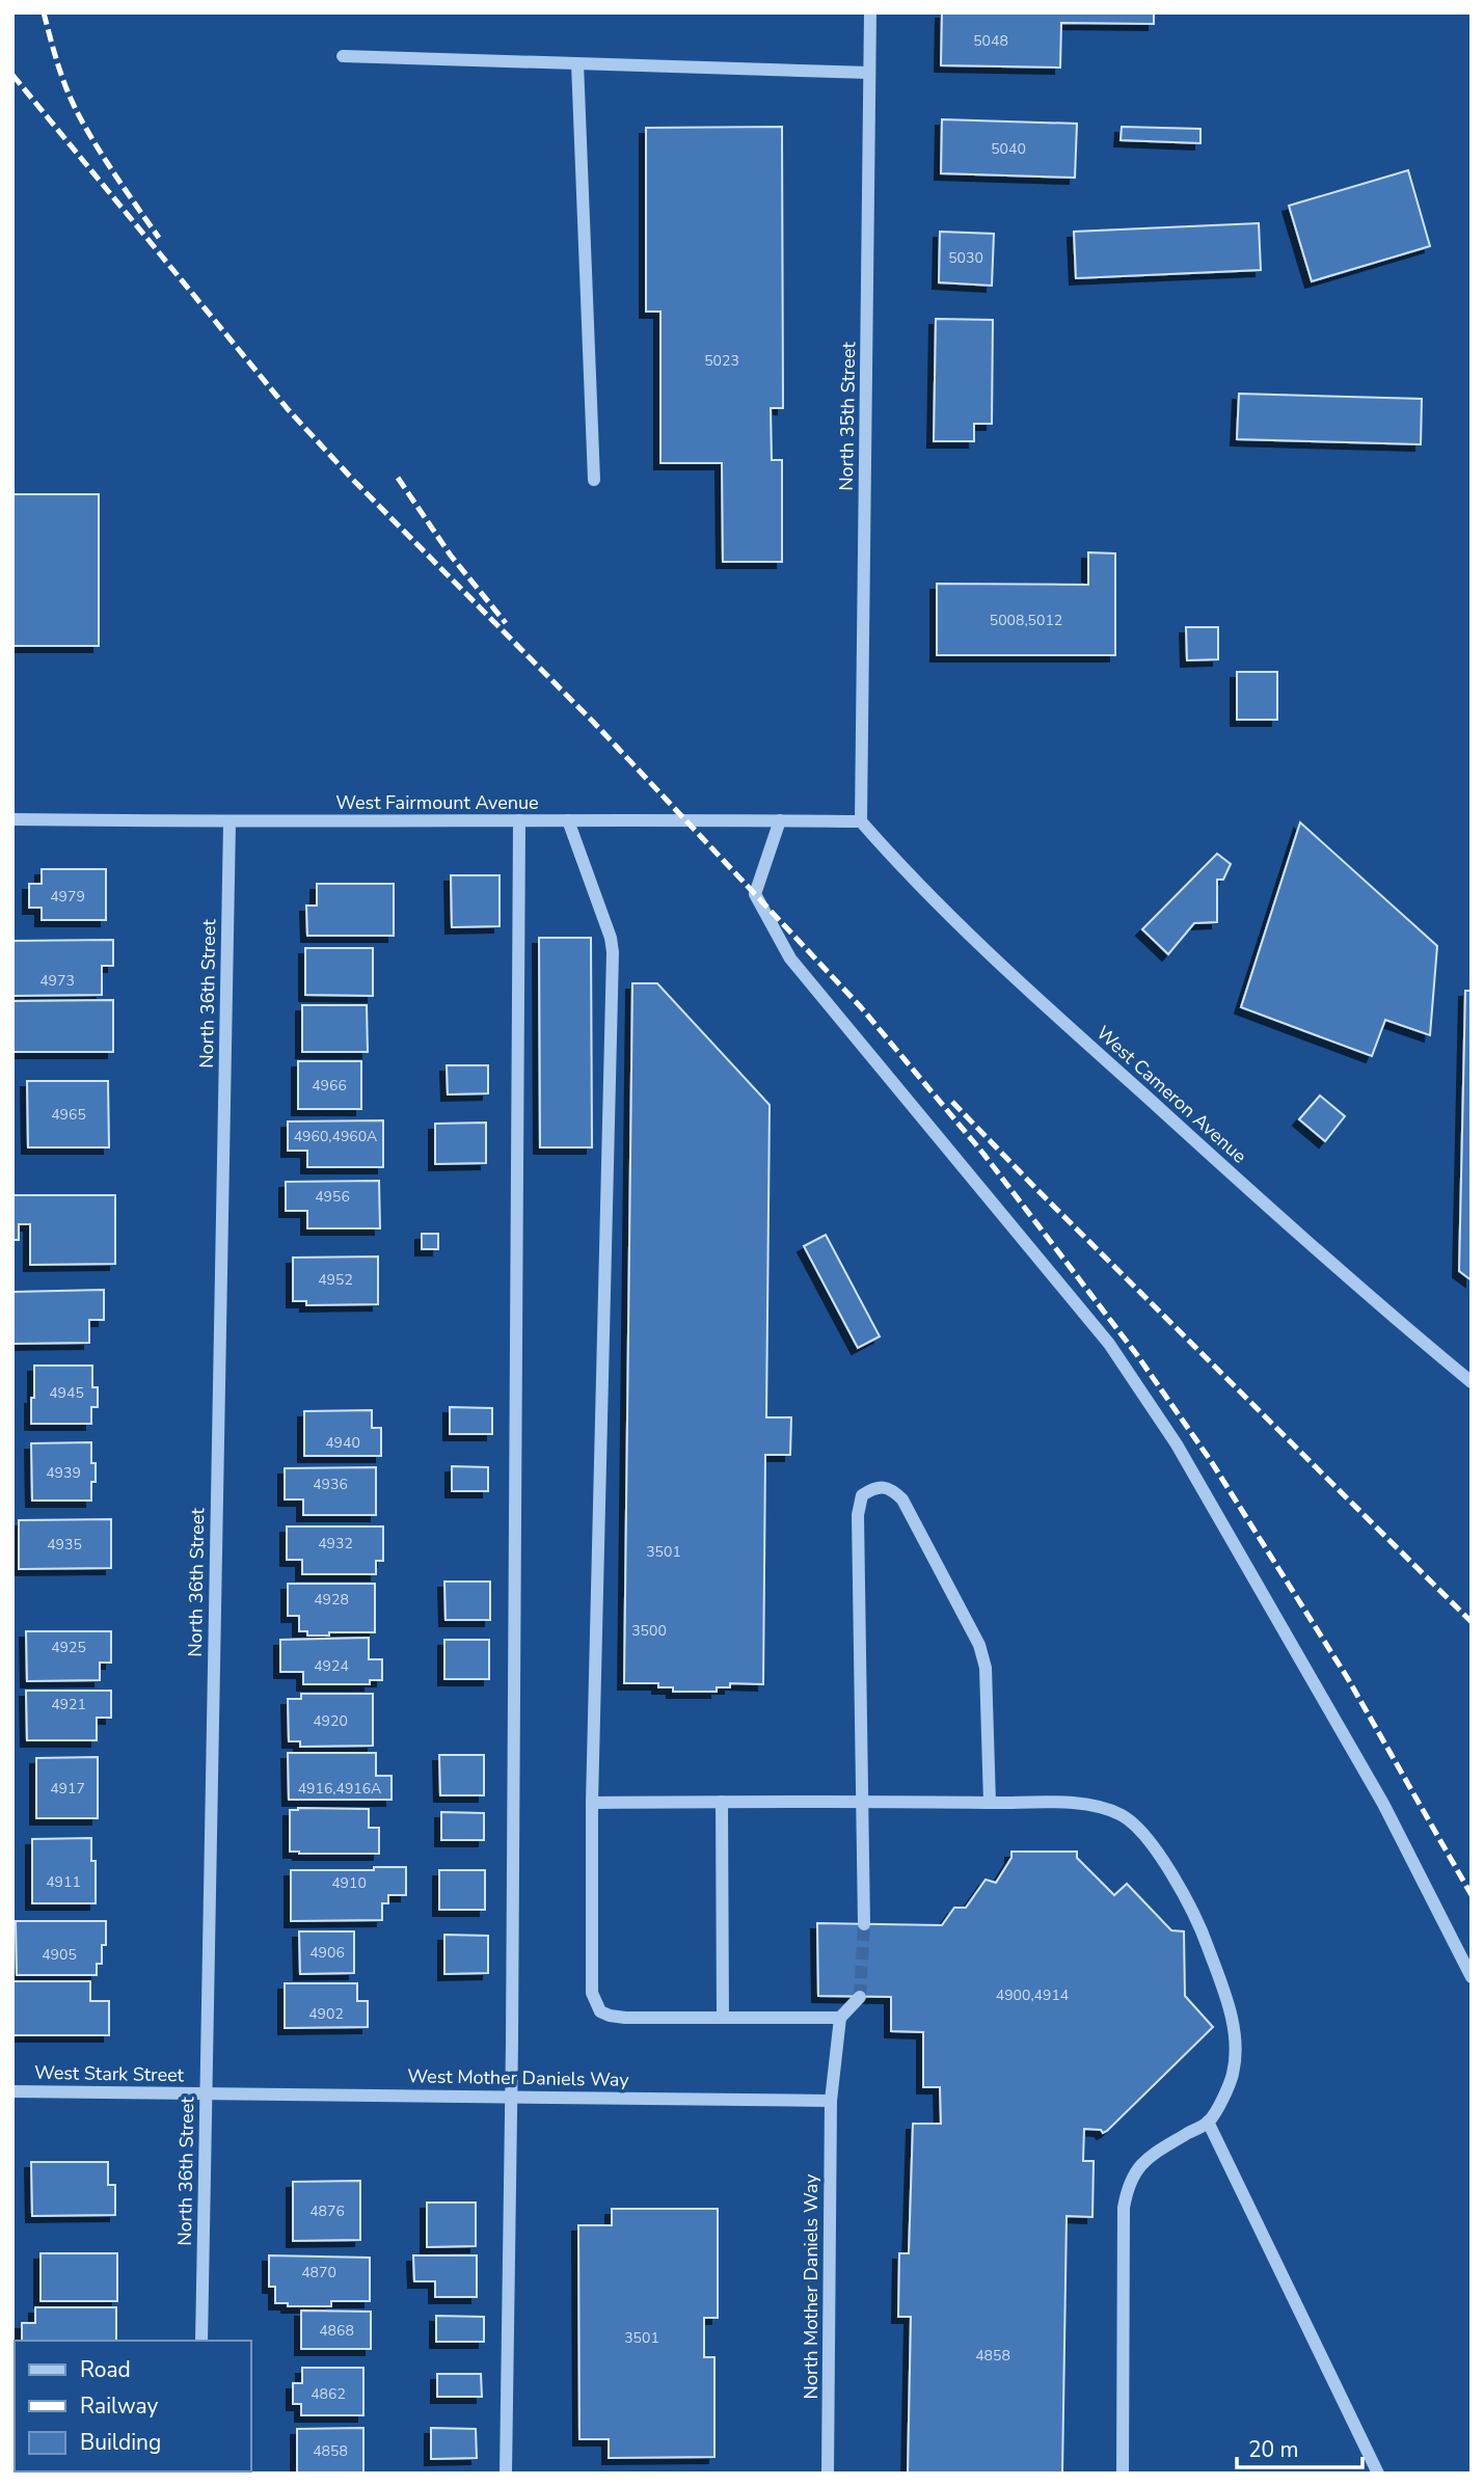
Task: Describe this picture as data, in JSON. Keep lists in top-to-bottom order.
{
  "streets": {
    "street": [
      "North 35th Street",
      "West Fairmount Avenue",
      "North 36th Street",
      "West Cameron Avenue",
      "West Stark Street",
      "West Mother Daniels Way",
      "North Mother Daniels Way"
    ]
  },
  "crossings": [
    ["North 35th Street", "West Fairmount Avenue"],
    ["North 35th Street", "West Cameron Avenue"],
    ["West Fairmount Avenue", "North 36th Street"],
    ["West Fairmount Avenue", "West Cameron Avenue"],
    ["North 36th Street", "West Stark Street"],
    ["North 36th Street", "West Mother Daniels Way"],
    ["West Stark Street", "West Mother Daniels Way"],
    ["West Mother Daniels Way", "North Mother Daniels Way"]
  ],
  "house_numbers": [
    "5048",
    "5040",
    "5030",
    "5023",
    "5008,5012",
    "4979",
    "4973",
    "4966",
    "4965",
    "4960,4960A",
    "4956",
    "4952",
    "4945",
    "4940",
    "4939",
    "4936",
    "4932",
    "4935",
    "3501",
    "4928",
    "3500",
    "4925",
    "4924",
    "4921",
    "4920",
    "4917",
    "4916,4916A",
    "4911",
    "4910",
    "4906",
    "4905",
    "4900,4914",
    "4902",
    "4876",
    "4870",
    "4868",
    "3501",
    "4858",
    "4862",
    "4858"
  ],
  "legend": ["Road", "Railway", "Building"],
  "scale_bar": "20 m"
}
